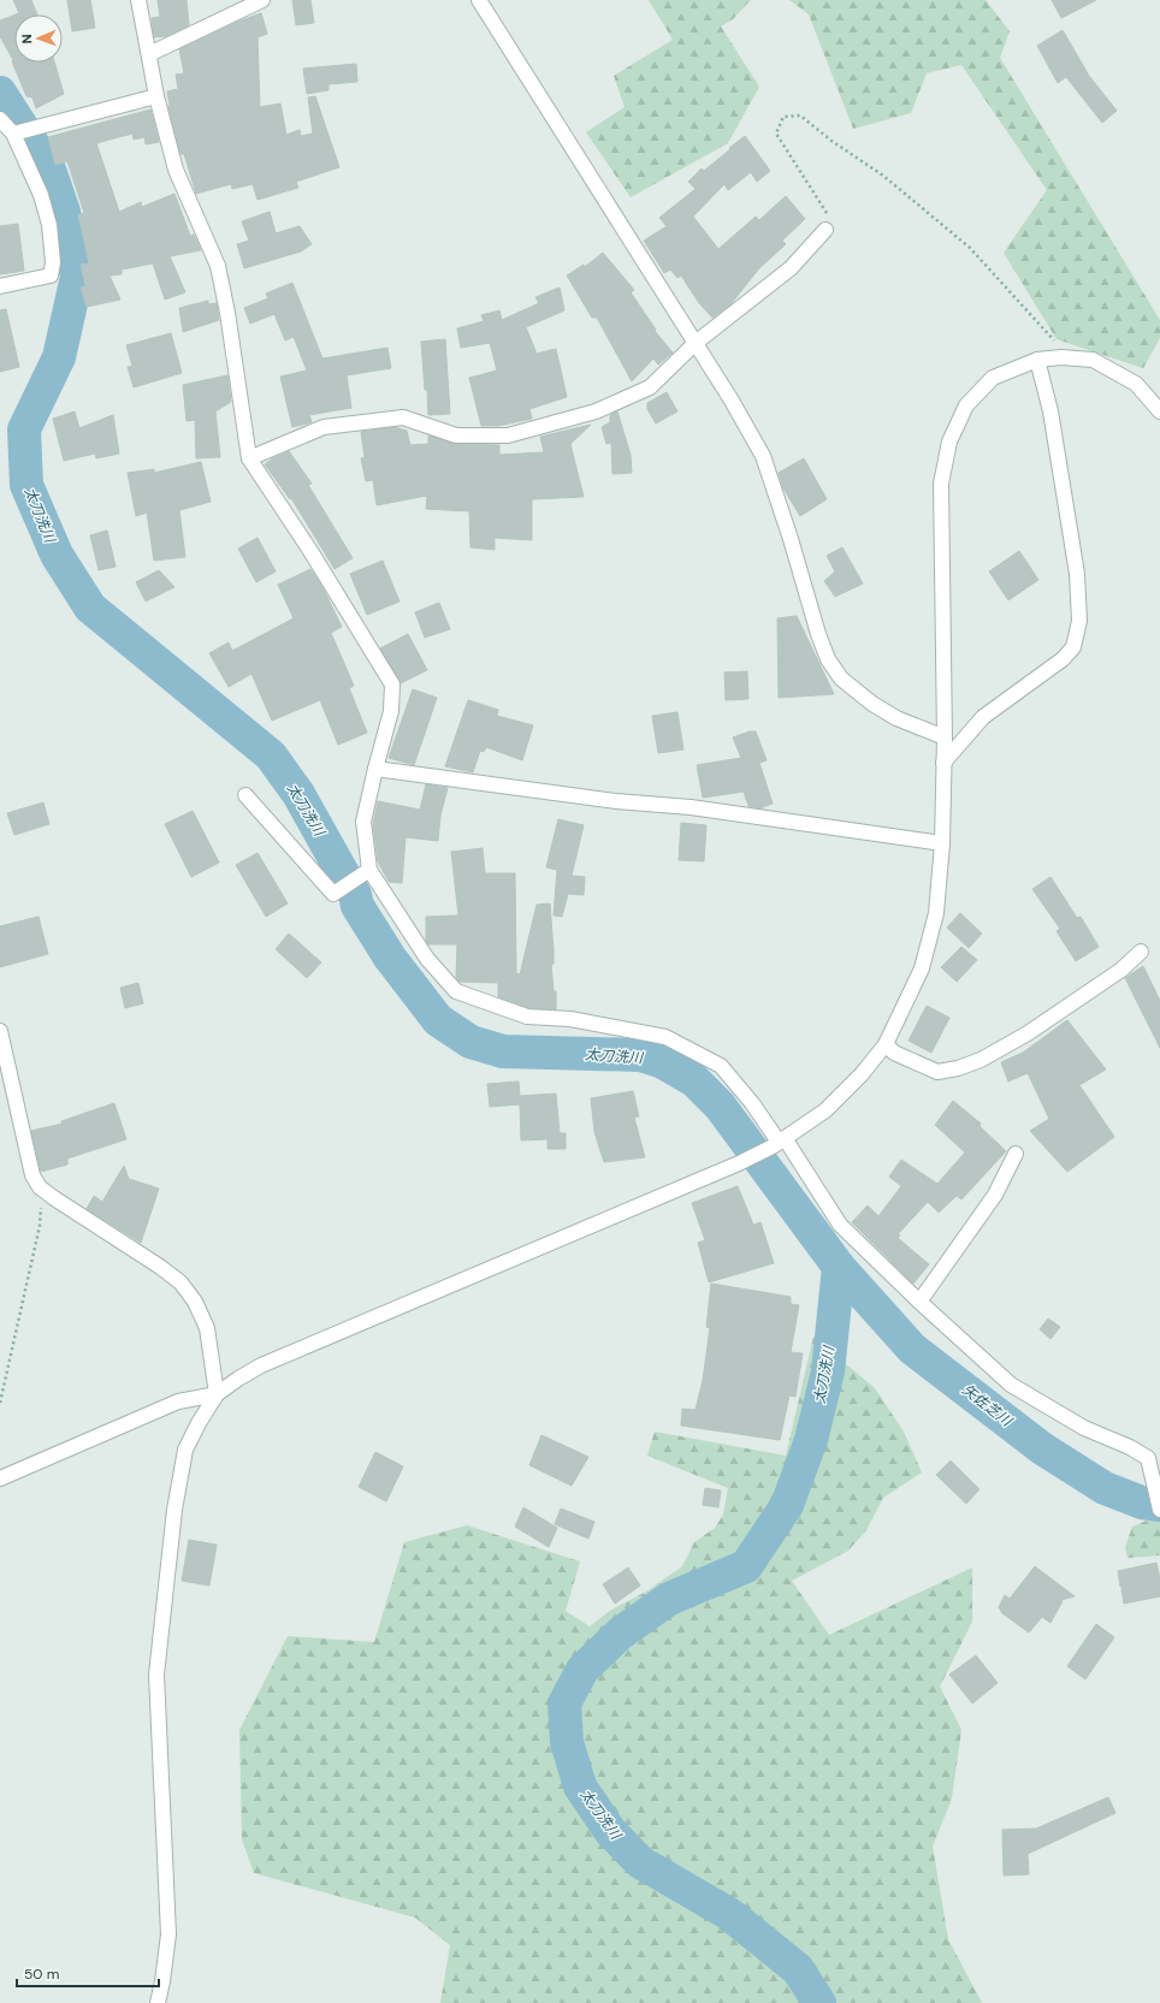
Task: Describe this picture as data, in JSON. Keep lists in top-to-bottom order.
{
  "water": ["太刀洗川", "矢佐芝川"],
  "scale_bar": "50 m",
  "north": "left"
}
